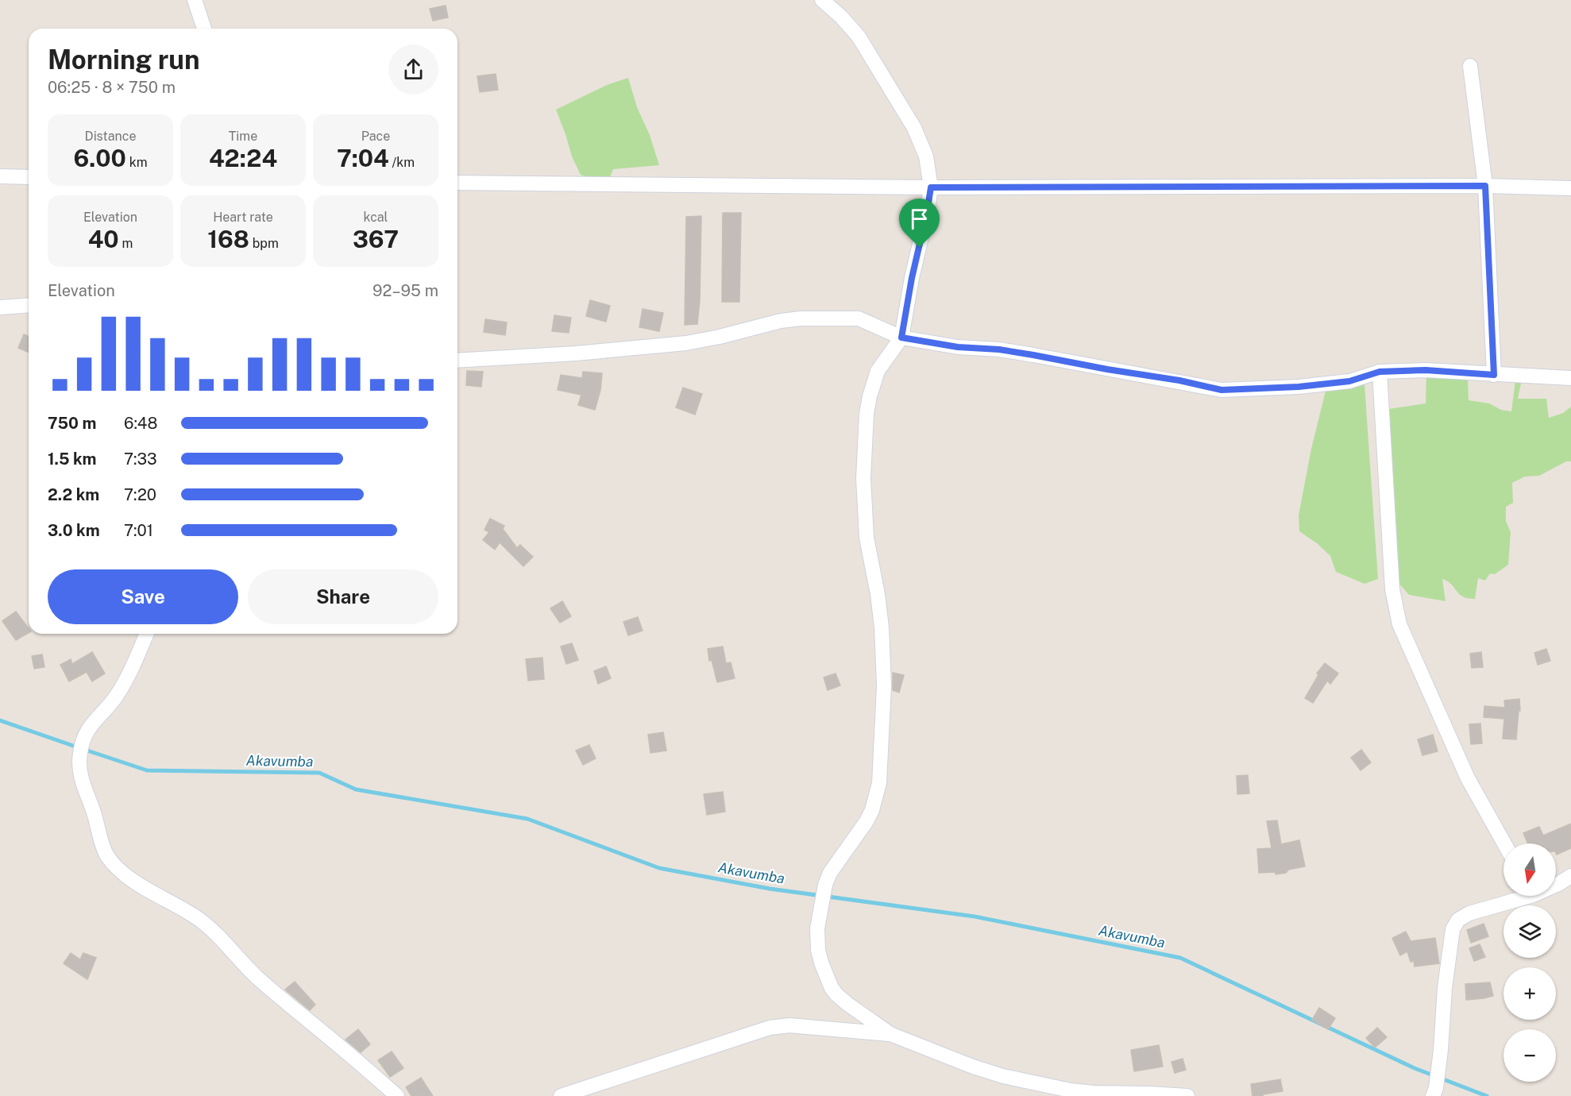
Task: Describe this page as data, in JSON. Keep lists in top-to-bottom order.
{
  "water": ["Akavumba"],
  "north": "bottom",
  "page": {
    "heading": ["Morning run", "06:25 · 8 × 750 m"],
    "stats": [
      ["Distance", "6.00 km"],
      ["Time", "42:24"],
      ["Pace", "7:04 /km"],
      ["Elevation", "40 m"],
      ["Heart rate", "168 bpm"],
      ["kcal", "367"]
    ],
    "chart": ["Elevation", "92–95 m"],
    "list": [
      {
        "name": "750 m",
        "note": "6:48"
      },
      {
        "name": "1.5 km",
        "note": "7:33"
      },
      {
        "name": "2.2 km",
        "note": "7:20"
      },
      {
        "name": "3.0 km",
        "note": "7:01"
      }
    ],
    "buttons": ["Save", "Share"],
    "map_buttons": ["+", "−"]
  }
}
